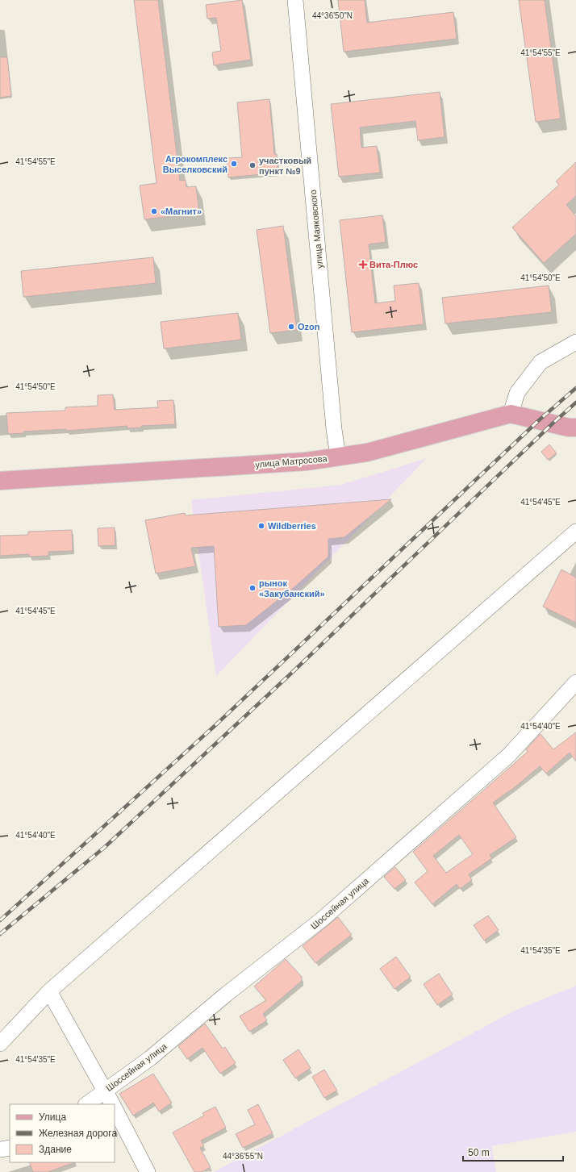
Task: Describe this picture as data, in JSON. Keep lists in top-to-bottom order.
{
  "streets": {
    "main road": ["улица Матросова"],
    "street": ["улица Маяковского", "Шоссейная улица"]
  },
  "crossings": [
    ["улица Маяковского", "улица Матросова"]
  ],
  "places": {
    "other": [
      "Агрокомплекс Выселковский",
      "участковый пункт №9",
      "«Магнит»",
      "Ozon",
      "Wildberries",
      "рынок «Закубанский»"
    ],
    "health": ["Вита-Плюс"]
  },
  "legend": ["Улица", "Железная дорога", "Здание"],
  "scale_bar": "50 m",
  "coordinates": [
    "44°36'50\"N",
    "41°54'55\"E",
    "41°54'50\"E",
    "41°54'45\"E",
    "41°54'40\"E",
    "41°54'35\"E",
    "44°36'55\"N"
  ]
}
